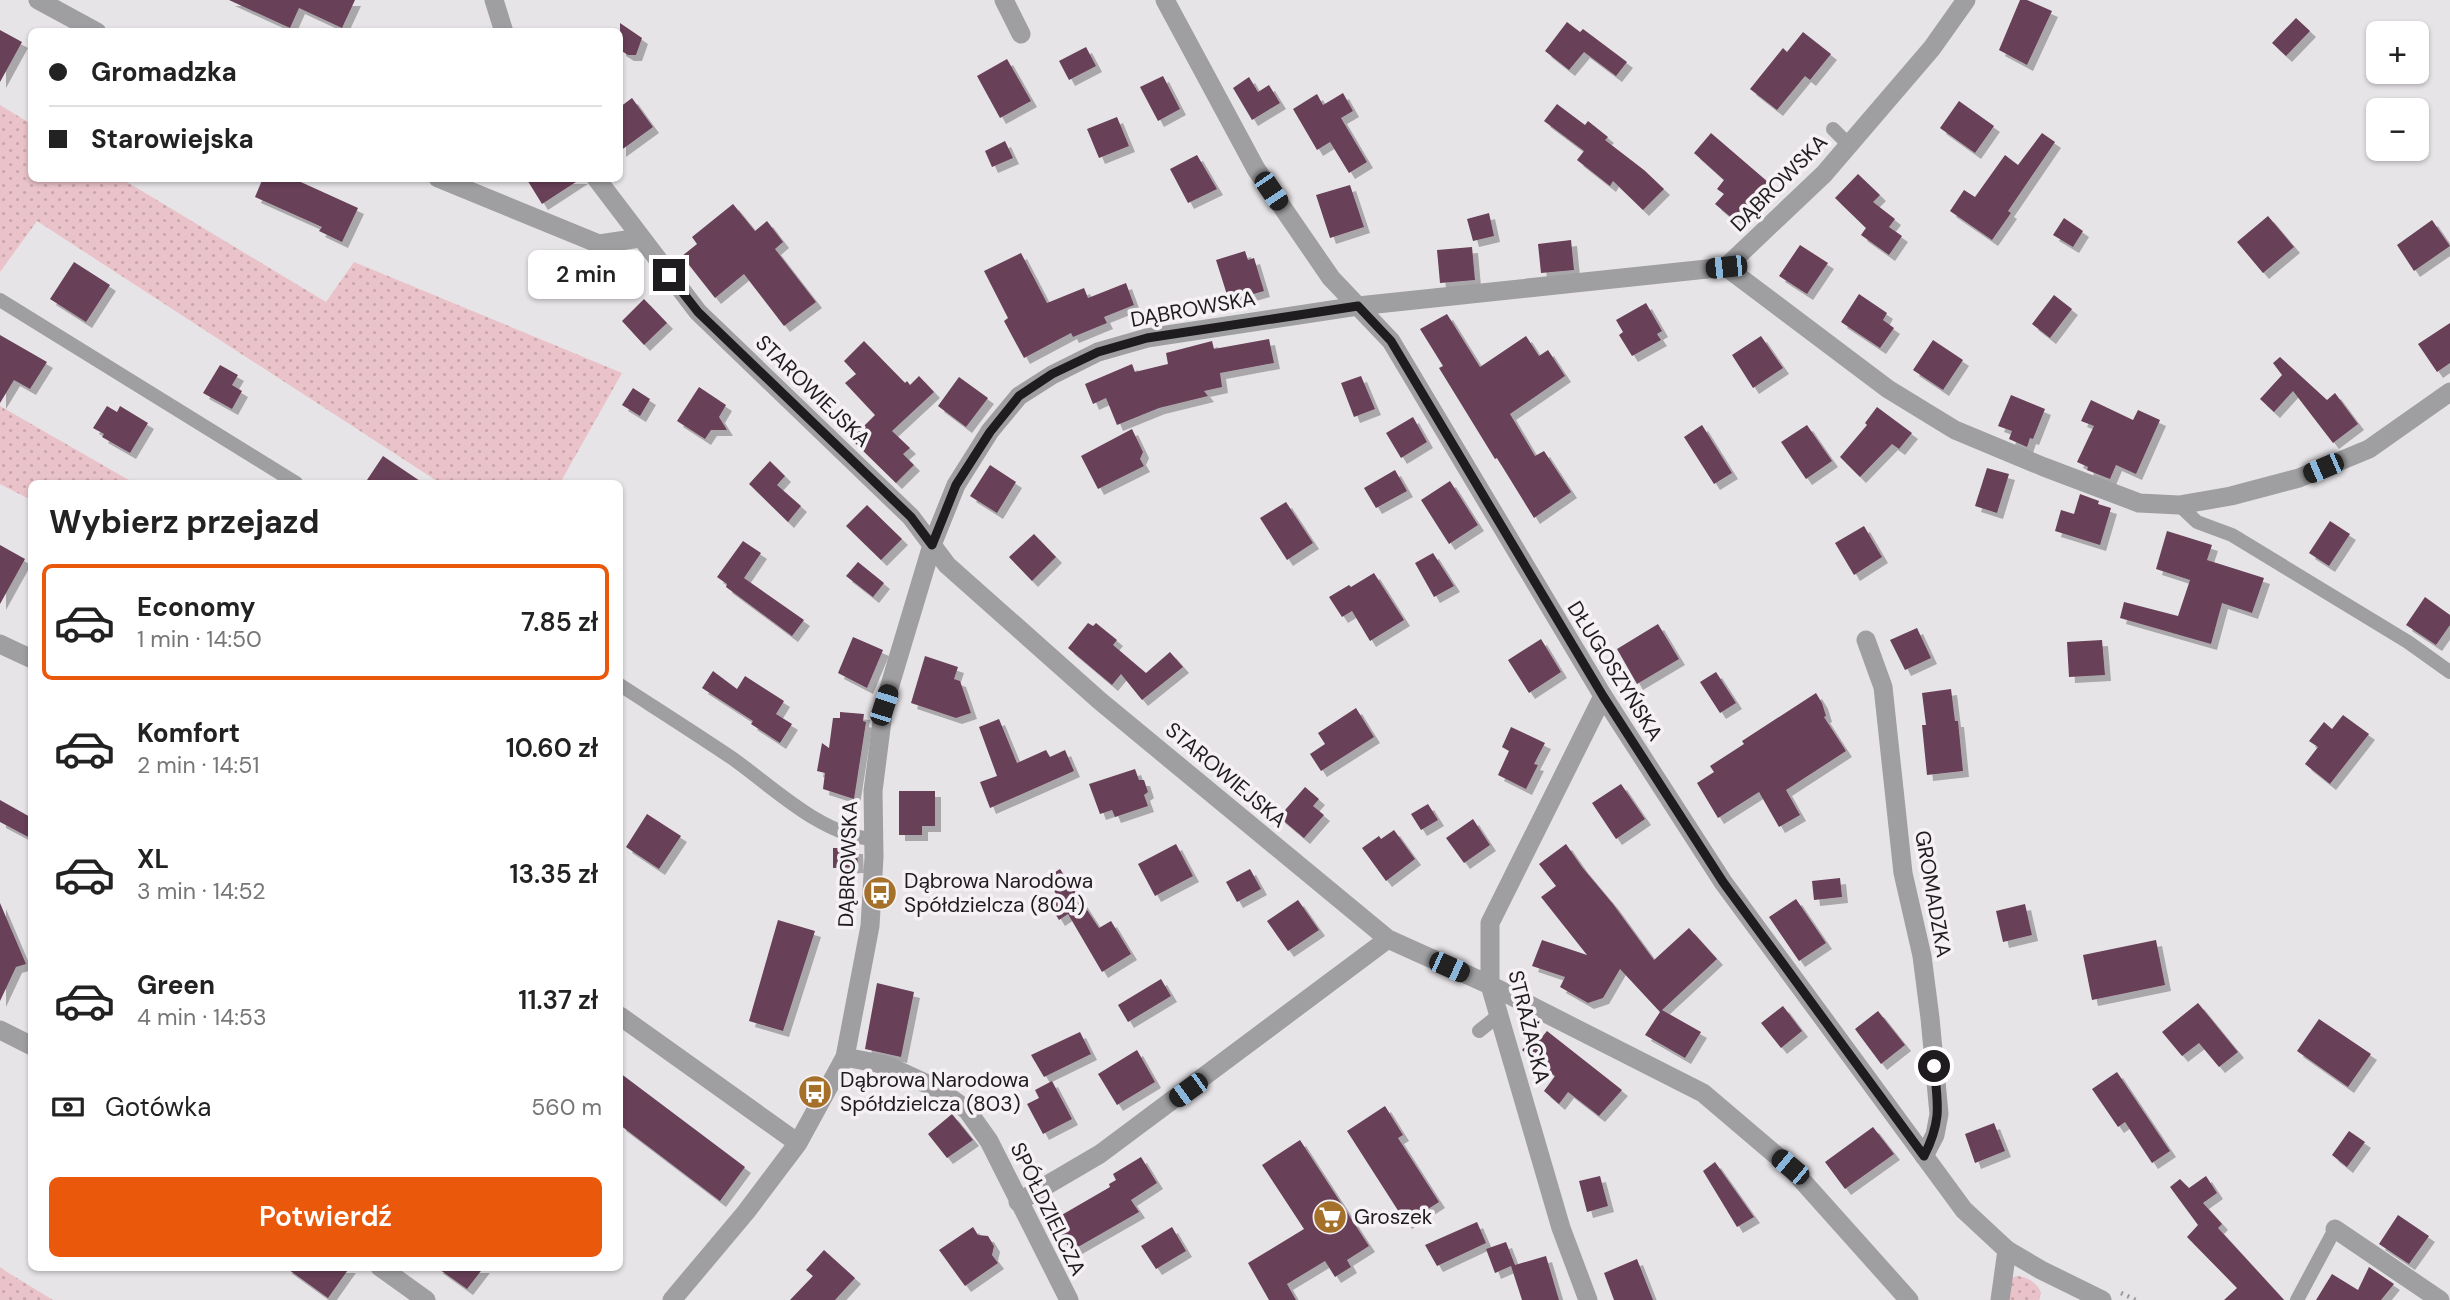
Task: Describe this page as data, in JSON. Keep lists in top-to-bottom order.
{
  "streets": {
    "street": [
      "DĄBROWSKA",
      "STAROWIEJSKA",
      "DŁUGOSZYŃSKA",
      "GROMADZKA",
      "STRAŻACKA",
      "SPÓŁDZIELCZA"
    ]
  },
  "crossings": [
    ["DĄBROWSKA", "STAROWIEJSKA"],
    ["DĄBROWSKA", "DŁUGOSZYŃSKA"],
    ["DĄBROWSKA", "SPÓŁDZIELCZA"],
    ["STAROWIEJSKA", "STRAŻACKA"],
    ["DŁUGOSZYŃSKA", "GROMADZKA"],
    ["DŁUGOSZYŃSKA", "STRAŻACKA"]
  ],
  "places": {
    "bus stop": ["Dąbrowa Narodowa Spółdzielcza (804)", "Dąbrowa Narodowa Spółdzielcza (803)"],
    "supermarket": ["Groszek"]
  },
  "page": {
    "map_buttons": ["+", "−"],
    "banner": ["Gromadzka", "Starowiejska"],
    "bubble": "2 min",
    "heading": "Wybierz przejazd",
    "list": [
      {
        "name": "Economy",
        "note": "1 min · 14:50",
        "value": "7.85 zł"
      },
      {
        "name": "Komfort",
        "note": "2 min · 14:51",
        "value": "10.60 zł"
      },
      {
        "name": "XL",
        "note": "3 min · 14:52",
        "value": "13.35 zł"
      },
      {
        "name": "Green",
        "note": "4 min · 14:53",
        "value": "11.37 zł"
      }
    ],
    "pay": ["Gotówka", "560 m"],
    "buttons": "Potwierdź"
  }
}
